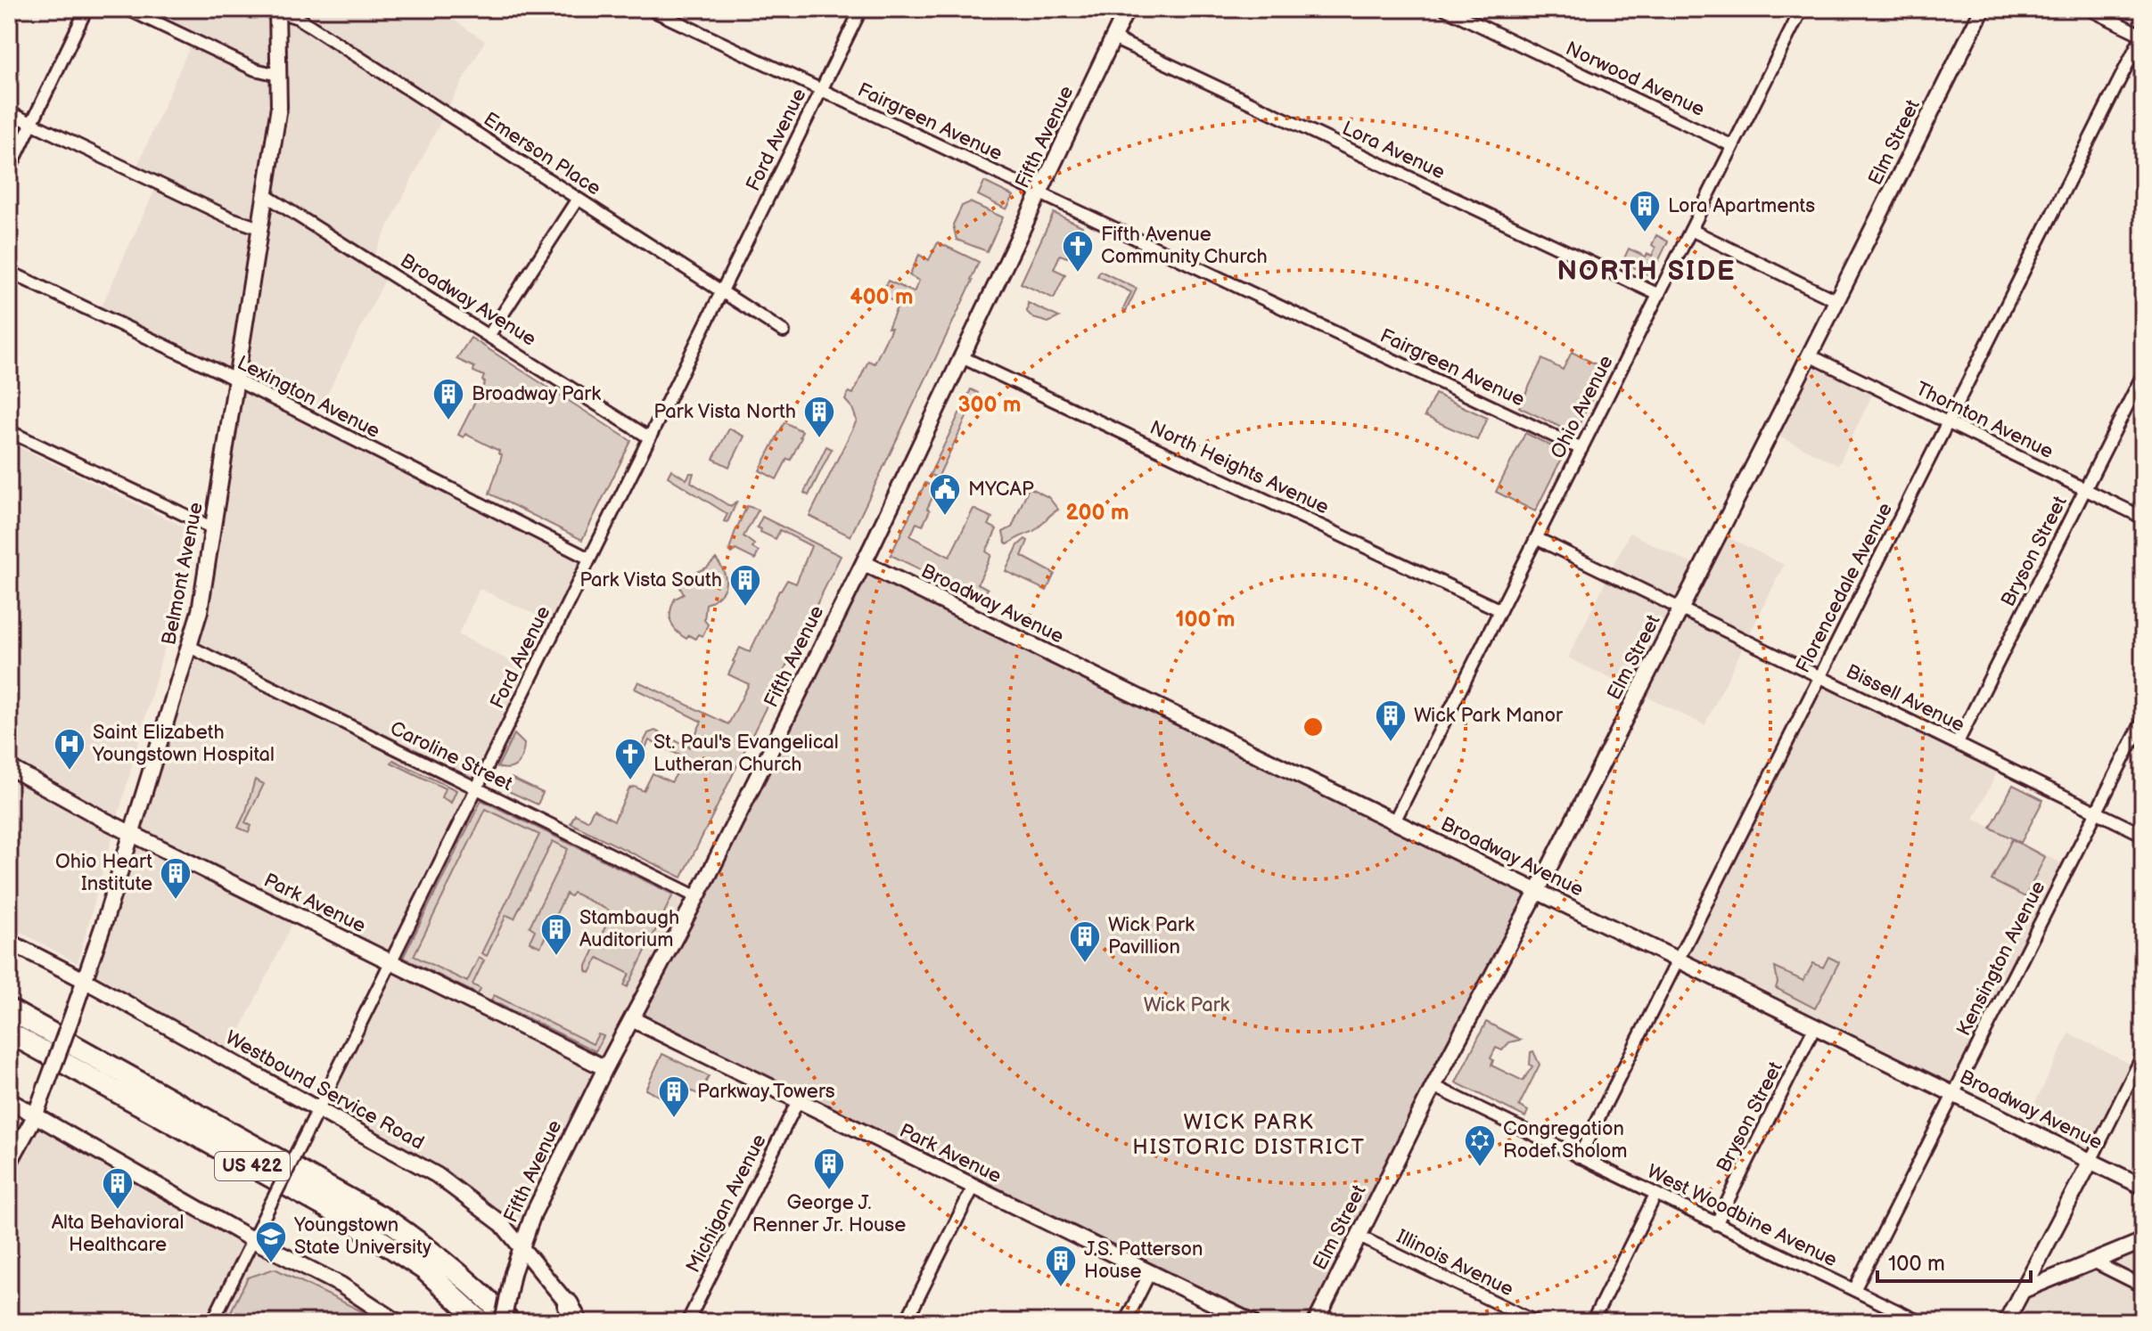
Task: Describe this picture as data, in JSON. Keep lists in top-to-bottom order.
{
  "streets": {
    "highway": ["US 422"],
    "street": [
      "Norwood Avenue",
      "Fairgreen Avenue",
      "Fifth Avenue",
      "Ford Avenue",
      "Elm Street",
      "Lora Avenue",
      "Emerson Place",
      "Broadway Avenue",
      "Lexington Avenue",
      "Ohio Avenue",
      "Thornton Avenue",
      "North Heights Avenue",
      "Bryson Street",
      "Belmont Avenue",
      "Florencedale Avenue",
      "Bissell Avenue",
      "Caroline Street",
      "Park Avenue",
      "Kensington Avenue",
      "Westbound Service Road",
      "Michigan Avenue",
      "West Woodbine Avenue",
      "Illinois Avenue"
    ]
  },
  "crossings": [
    ["Norwood Avenue", "Ohio Avenue"],
    ["Fairgreen Avenue", "Fifth Avenue"],
    ["Fairgreen Avenue", "Ford Avenue"],
    ["Fairgreen Avenue", "Ohio Avenue"],
    ["Fifth Avenue", "Lora Avenue"],
    ["Fifth Avenue", "Broadway Avenue"],
    ["Fifth Avenue", "North Heights Avenue"],
    ["Fifth Avenue", "Caroline Street"],
    ["Fifth Avenue", "Park Avenue"],
    ["Fifth Avenue", "Westbound Service Road"],
    ["Ford Avenue", "Emerson Place"],
    ["Ford Avenue", "Broadway Avenue"],
    ["Ford Avenue", "Lexington Avenue"],
    ["Ford Avenue", "Caroline Street"],
    ["Ford Avenue", "Park Avenue"],
    ["Ford Avenue", "Westbound Service Road"],
    ["Elm Street", "Broadway Avenue"],
    ["Elm Street", "Thornton Avenue"],
    ["Elm Street", "Bissell Avenue"],
    ["Elm Street", "West Woodbine Avenue"],
    ["Elm Street", "Illinois Avenue"],
    ["Lora Avenue", "Ohio Avenue"],
    ["Emerson Place", "Belmont Avenue"],
    ["Broadway Avenue", "Ohio Avenue"],
    ["Broadway Avenue", "Bryson Street"],
    ["Broadway Avenue", "Belmont Avenue"],
    ["Broadway Avenue", "Florencedale Avenue"],
    ["Broadway Avenue", "Kensington Avenue"],
    ["Lexington Avenue", "Belmont Avenue"],
    ["Ohio Avenue", "North Heights Avenue"],
    ["Ohio Avenue", "Bissell Avenue"],
    ["Thornton Avenue", "Bryson Street"],
    ["Thornton Avenue", "Florencedale Avenue"],
    ["Bryson Street", "Bissell Avenue"],
    ["Bryson Street", "West Woodbine Avenue"],
    ["Belmont Avenue", "Caroline Street"],
    ["Belmont Avenue", "Park Avenue"],
    ["Belmont Avenue", "Westbound Service Road"],
    ["Florencedale Avenue", "Bissell Avenue"],
    ["Florencedale Avenue", "West Woodbine Avenue"],
    ["Bissell Avenue", "Kensington Avenue"],
    ["Park Avenue", "Michigan Avenue"],
    ["Kensington Avenue", "West Woodbine Avenue"]
  ],
  "districts": ["NORTH SIDE", "WICK PARK HISTORIC DISTRICT"],
  "parks": ["Wick Park"],
  "places": {
    "building": [
      "Lora Apartments",
      "Broadway Park",
      "Park Vista North",
      "Park Vista South",
      "Wick Park Manor",
      "Ohio Heart Institute",
      "Stambaugh Auditorium",
      "Wick Park Pavillion",
      "Parkway Towers",
      "George J. Renner Jr. House",
      "Alta Behavioral Healthcare",
      "J.S. Patterson House"
    ],
    "church": ["Fifth Avenue Community Church", "St. Paul's Evangelical Lutheran Church"],
    "public building": ["MYCAP"],
    "hospital": ["Saint Elizabeth Youngstown Hospital"],
    "synagogue": ["Congregation Rodef Sholom"],
    "school or university": ["Youngstown State University"]
  },
  "scale_bar": "100 m",
  "rings": [
    "400 m",
    "300 m",
    "200 m",
    "100 m"
  ]
}
